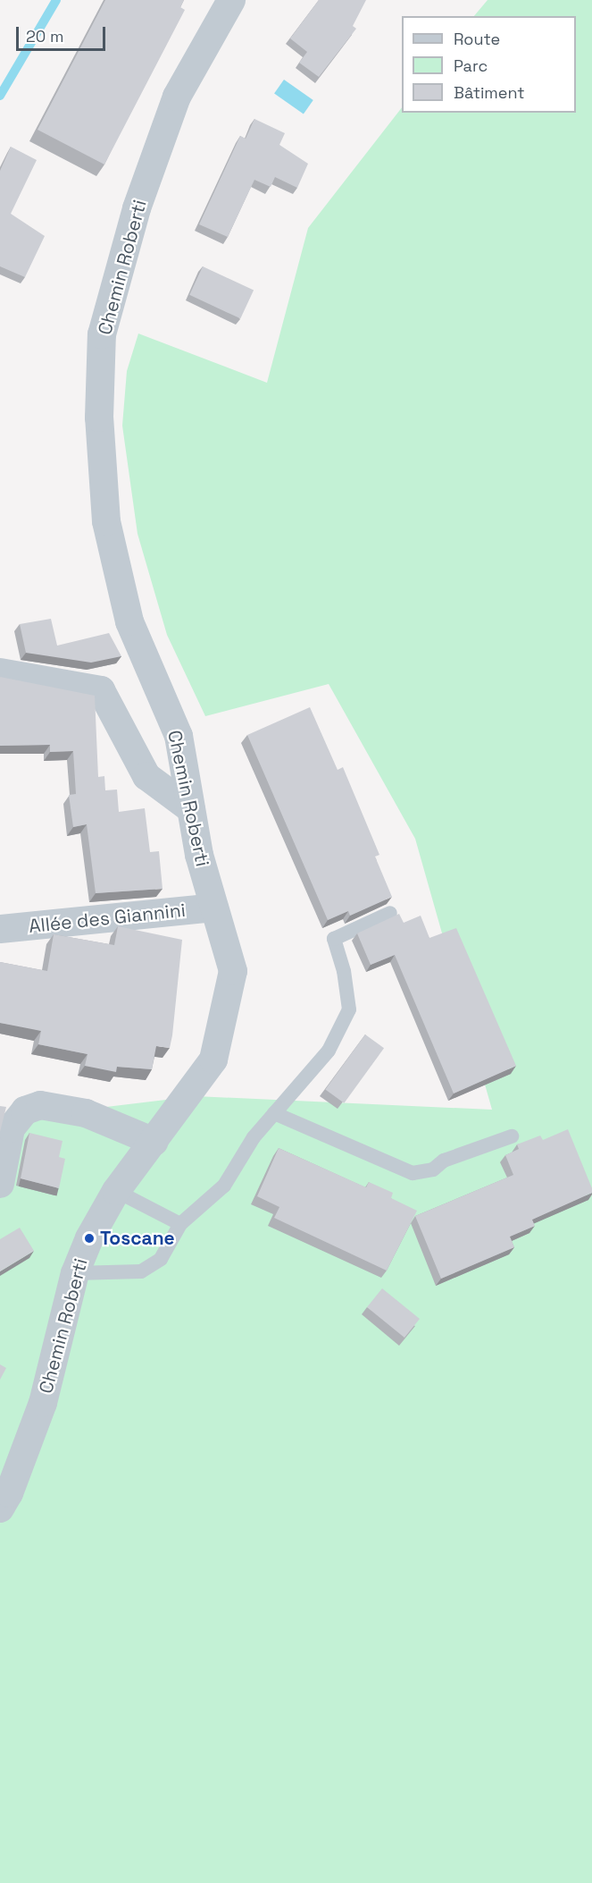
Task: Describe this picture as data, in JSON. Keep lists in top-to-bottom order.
{
  "streets": {
    "street": ["Chemin Roberti", "Allée des Giannini"]
  },
  "crossings": [
    ["Chemin Roberti", "Allée des Giannini"]
  ],
  "places": ["Toscane"],
  "legend": ["Route", "Parc", "Bâtiment"],
  "scale_bar": "20 m"
}
